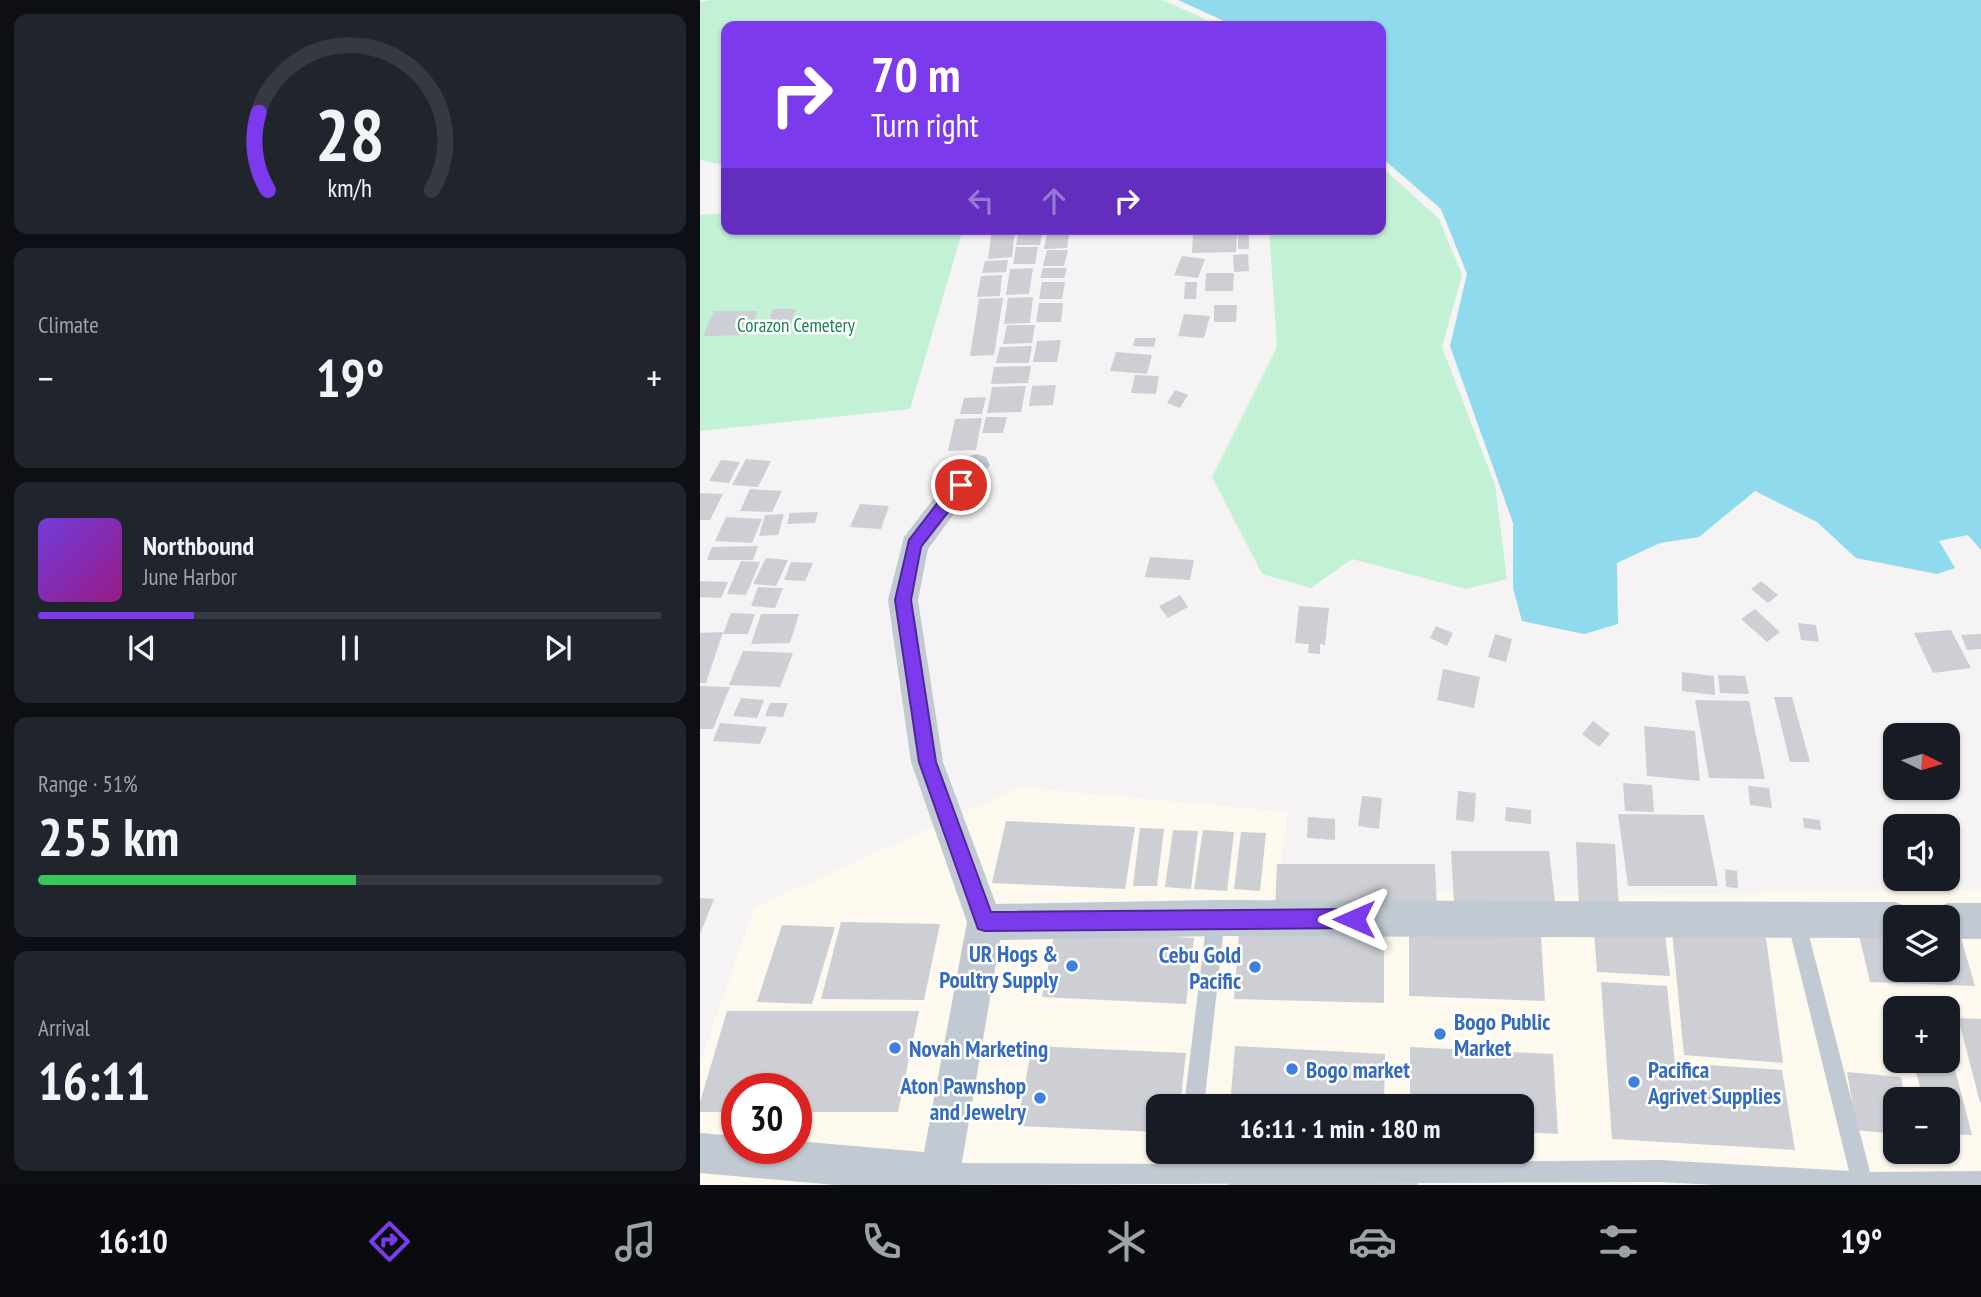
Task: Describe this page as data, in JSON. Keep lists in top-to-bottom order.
{
  "parks": ["Corazon Cemetery"],
  "places": [
    "UR Hogs & Poultry Supply",
    "Cebu Gold Pacific",
    "Bogo Public Market",
    "Novah Marketing",
    "Bogo market",
    "Pacifica Agrivet Supplies",
    "Aton Pawnshop and Jewelry"
  ],
  "north": "right",
  "page": {
    "turn": ["70 m", "Turn right"],
    "tile": [
      "Climate",
      ["Range · 51%", "255 km"],
      ["Arrival", "16:11"]
    ],
    "heat": ["−", "19°", "+"],
    "song": ["Northbound", "June Harbor"],
    "map_buttons": ["+", "−"],
    "limit": "30",
    "trip": "16:11 · 1 min · 180 m",
    "tabs": ["16:10", "19°"],
    "gauge": ["28", "km/h"]
  }
}
